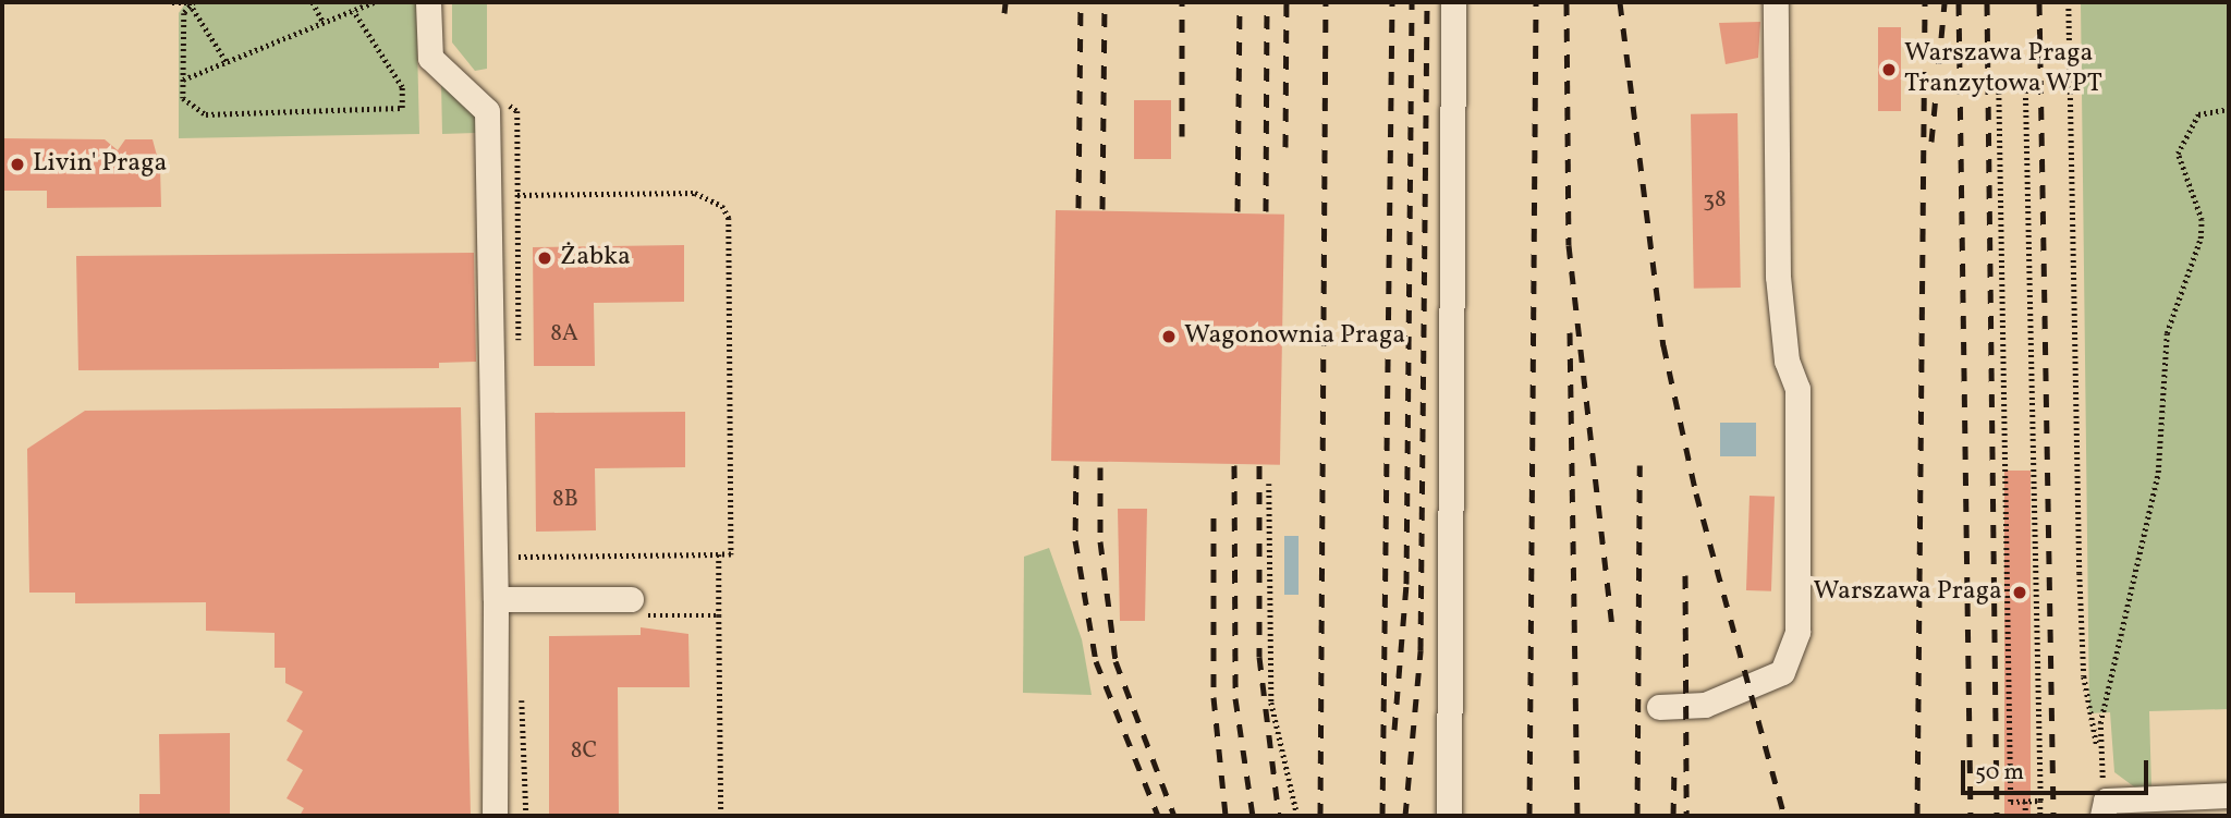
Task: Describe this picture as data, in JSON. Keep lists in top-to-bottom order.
{
  "places": [
    "Warszawa Praga Tranzytowa WPT",
    "Livin' Praga",
    "Żabka",
    "Wagonownia Praga",
    "Warszawa Praga"
  ],
  "house_numbers": [
    "38",
    "8A",
    "8B",
    "8C"
  ],
  "scale_bar": "50 m"
}
